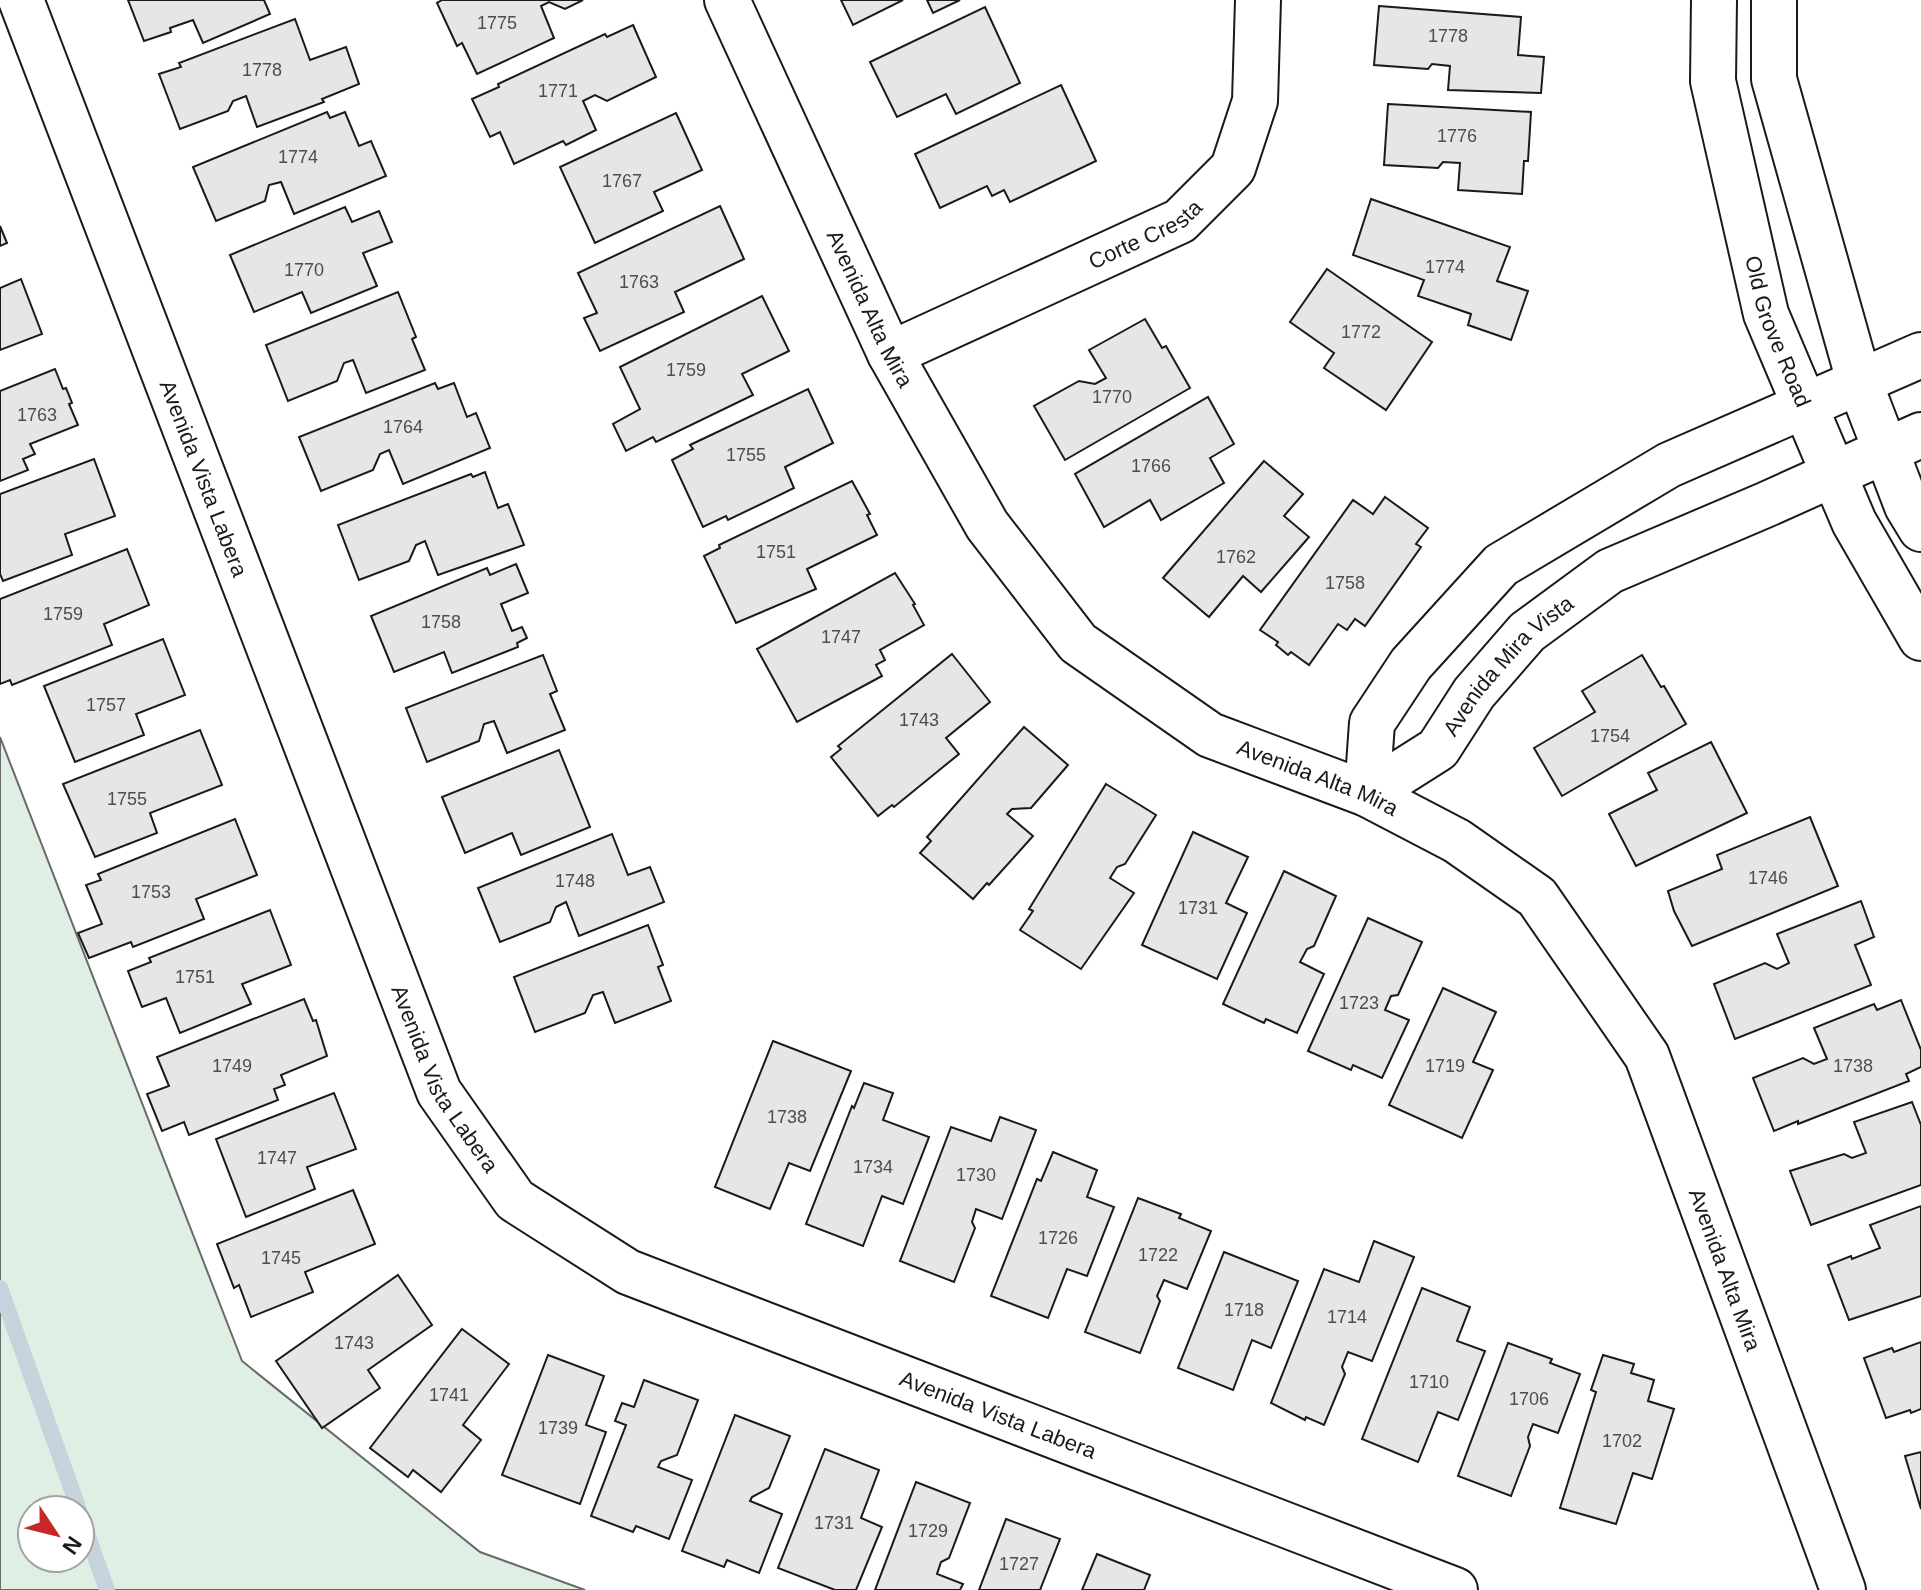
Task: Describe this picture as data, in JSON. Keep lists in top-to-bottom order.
{
  "streets": {
    "street": [
      "Corte Cresta",
      "Avenida Alta Mira",
      "Old Grove Road",
      "Avenida Vista Labera",
      "Avenida Mira Vista"
    ]
  },
  "crossings": [
    ["Corte Cresta", "Avenida Alta Mira"],
    ["Avenida Alta Mira", "Avenida Mira Vista"],
    ["Old Grove Road", "Avenida Mira Vista"]
  ],
  "house_numbers": [
    "1775",
    "1778",
    "1778",
    "1771",
    "1776",
    "1774",
    "1767",
    "1774",
    "1770",
    "1763",
    "1772",
    "1759",
    "1770",
    "1763",
    "1764",
    "1755",
    "1766",
    "1751",
    "1762",
    "1758",
    "1759",
    "1758",
    "1747",
    "1757",
    "1743",
    "1754",
    "1755",
    "1746",
    "1748",
    "1753",
    "1731",
    "1751",
    "1723",
    "1749",
    "1719",
    "1738",
    "1738",
    "1747",
    "1734",
    "1730",
    "1726",
    "1722",
    "1745",
    "1718",
    "1714",
    "1743",
    "1710",
    "1741",
    "1706",
    "1739",
    "1702",
    "1731",
    "1729",
    "1727"
  ],
  "north": "bottom right"
}
